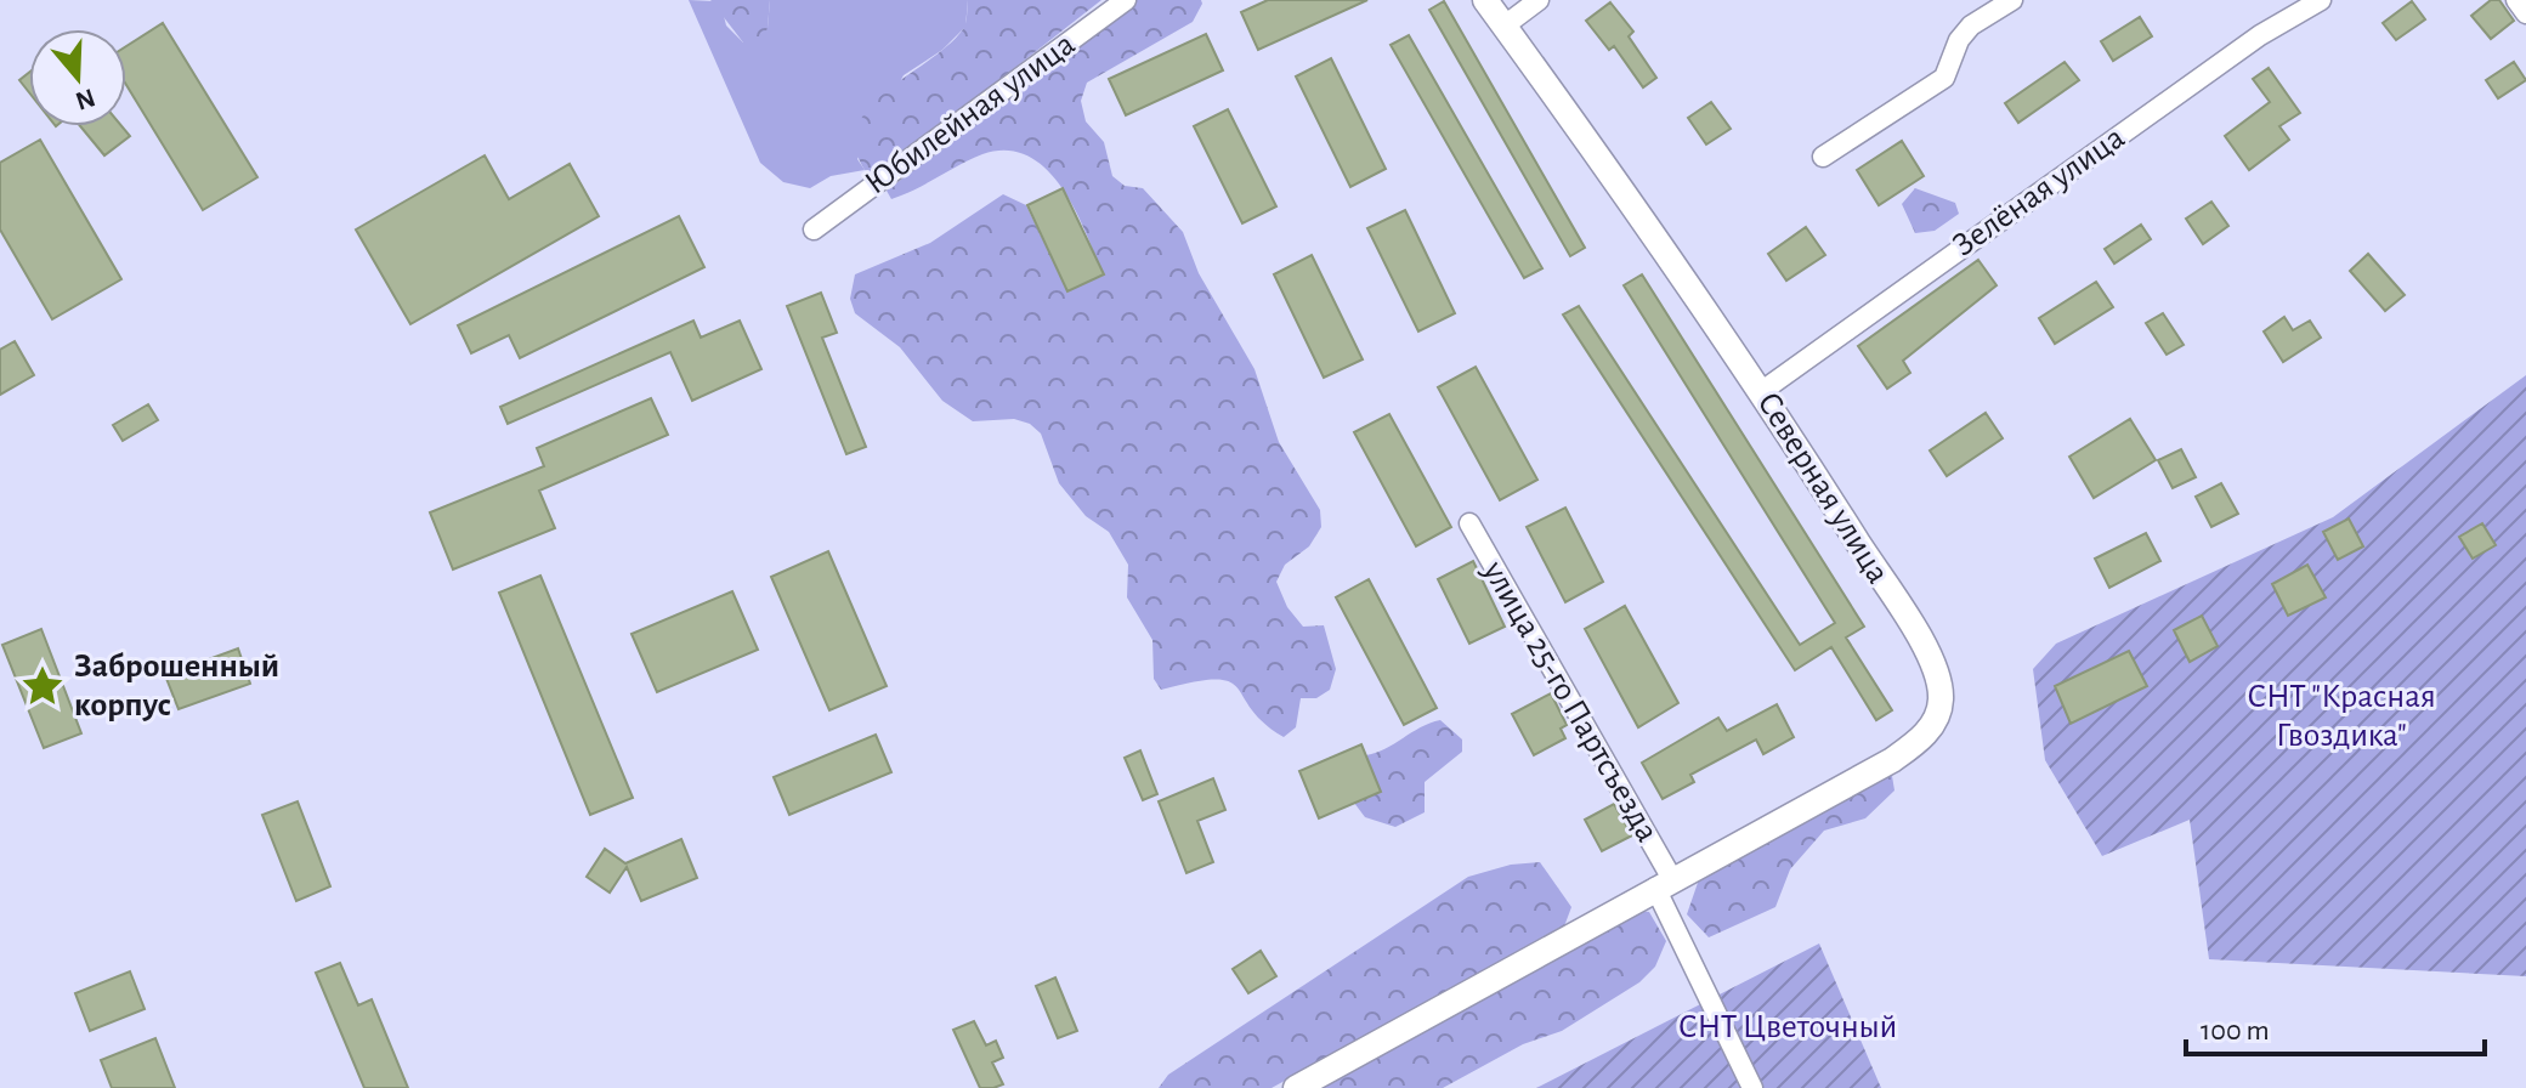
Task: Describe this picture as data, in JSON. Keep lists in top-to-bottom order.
{
  "streets": {
    "street": [
      "Юбилейная улица",
      "Зелёная улица",
      "Северная улица",
      "улица 25-го Партсъезда"
    ]
  },
  "crossings": [
    ["Зелёная улица", "Северная улица"],
    ["Северная улица", "улица 25-го Партсъезда"]
  ],
  "parks": ["СНТ \"Красная Гвоздика\"", "СНТ Цветочный"],
  "places": {
    "place": ["Заброшенный корпус"]
  },
  "scale_bar": "100 m",
  "north": "bottom"
}
